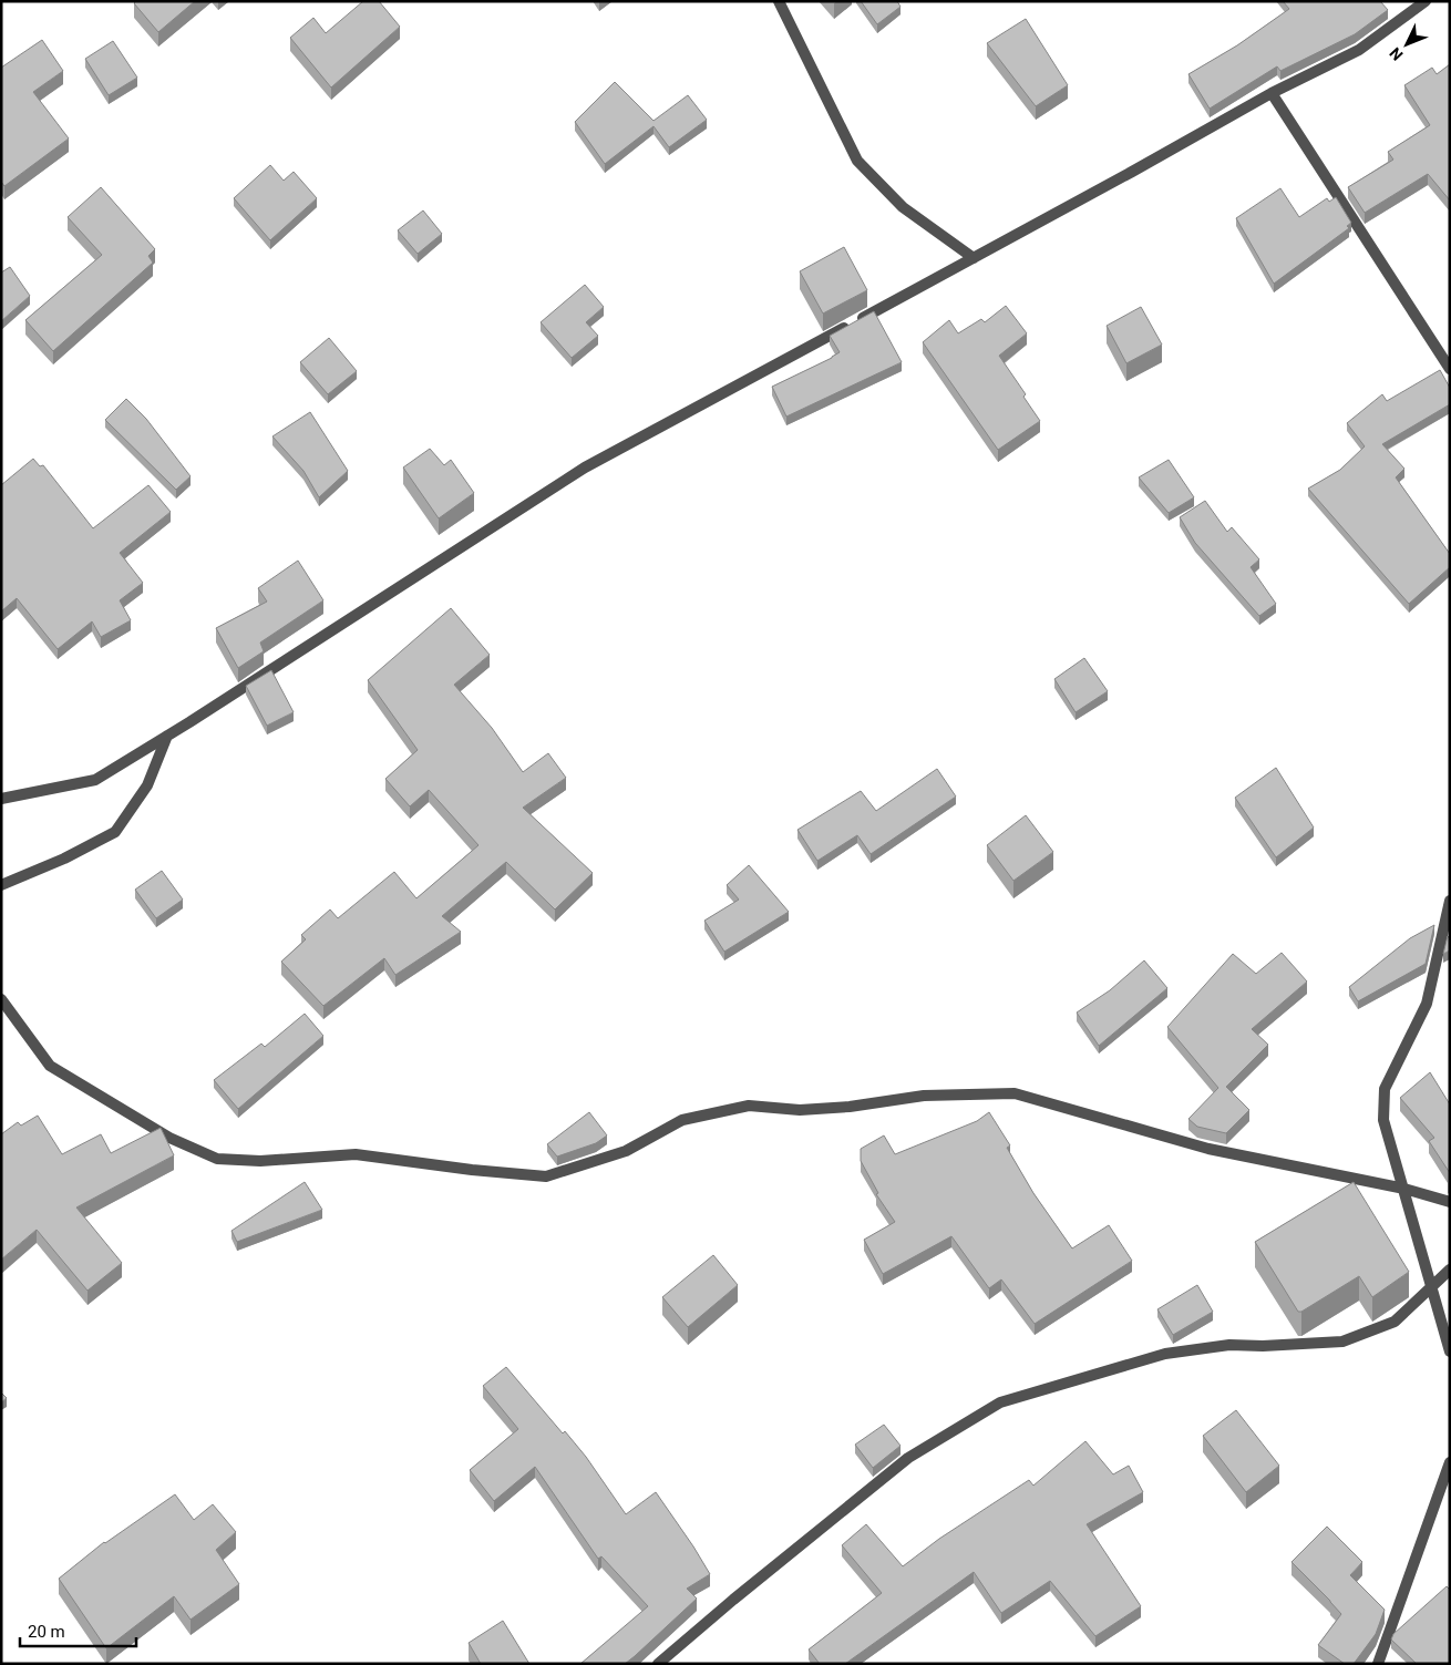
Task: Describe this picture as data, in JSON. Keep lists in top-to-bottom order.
{
  "scale_bar": "20 m",
  "north": "bottom left"
}
